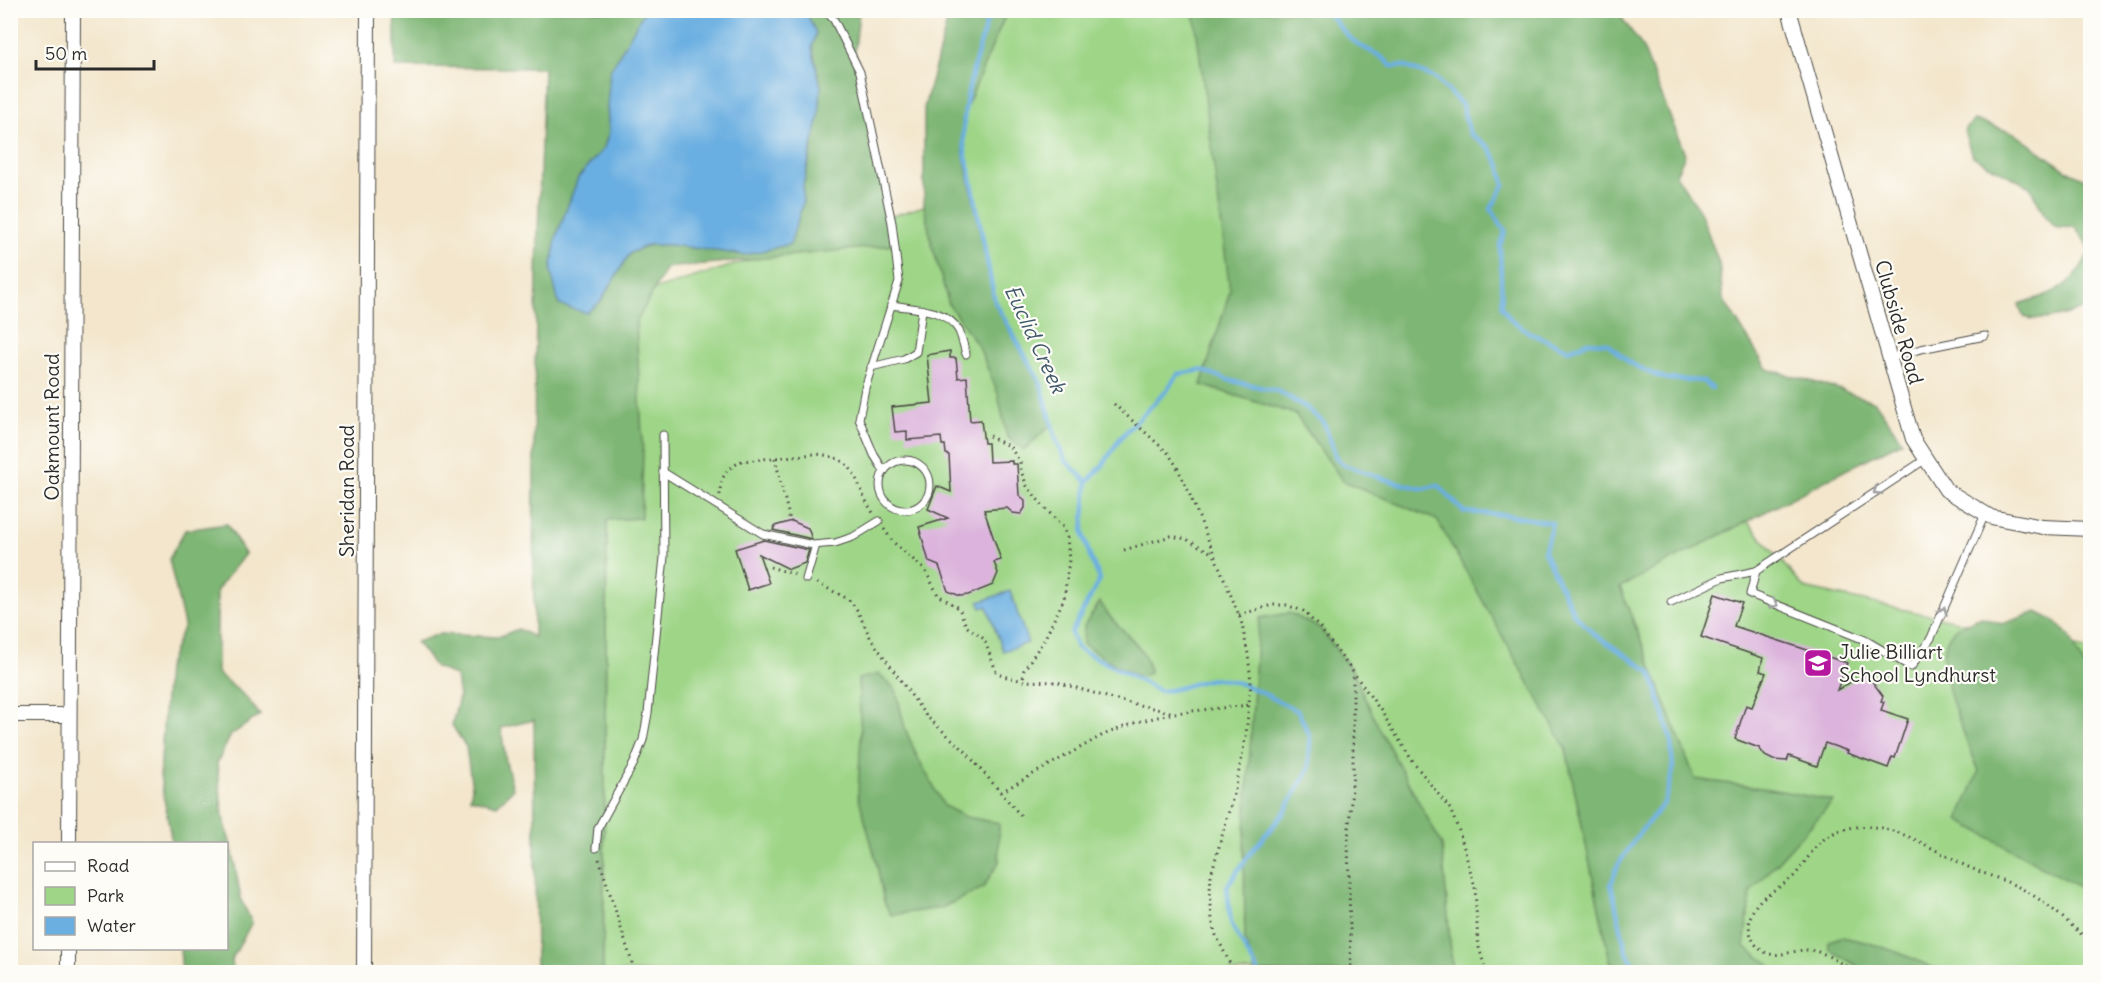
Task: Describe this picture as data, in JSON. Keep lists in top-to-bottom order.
{
  "streets": {
    "street": ["Clubside Road", "Oakmount Road", "Sheridan Road"]
  },
  "water": ["Euclid Creek"],
  "places": {
    "school or university": ["Julie Billiart School Lyndhurst"]
  },
  "legend": ["Road", "Park", "Water"],
  "scale_bar": "50 m"
}
